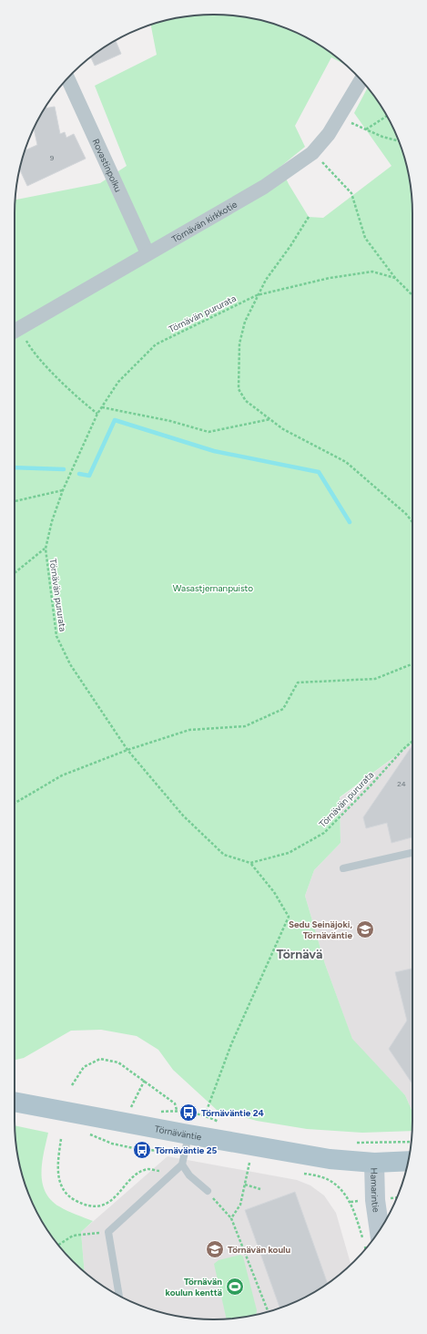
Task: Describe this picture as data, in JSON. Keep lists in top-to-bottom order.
{
  "streets": {
    "main road": ["Törnäväntie", "Hamarintie"],
    "street": ["Rovastinpolku", "Törnävän kirkkotie"],
    "path": ["Törnävän pururata"]
  },
  "crossings": [
    ["Rovastinpolku", "Törnävän kirkkotie"],
    ["Törnäväntie", "Hamarintie"]
  ],
  "districts": ["Törnävä"],
  "parks": ["Wasastjernanpuisto"],
  "places": {
    "school or university": ["Sedu Seinäjoki, Törnäväntie", "Törnävän koulu"],
    "bus stop": ["Törnäväntie 24", "Törnäväntie 25"],
    "sports": ["Törnävän koulun kenttä"]
  },
  "house_numbers": ["9", "24"]
}
